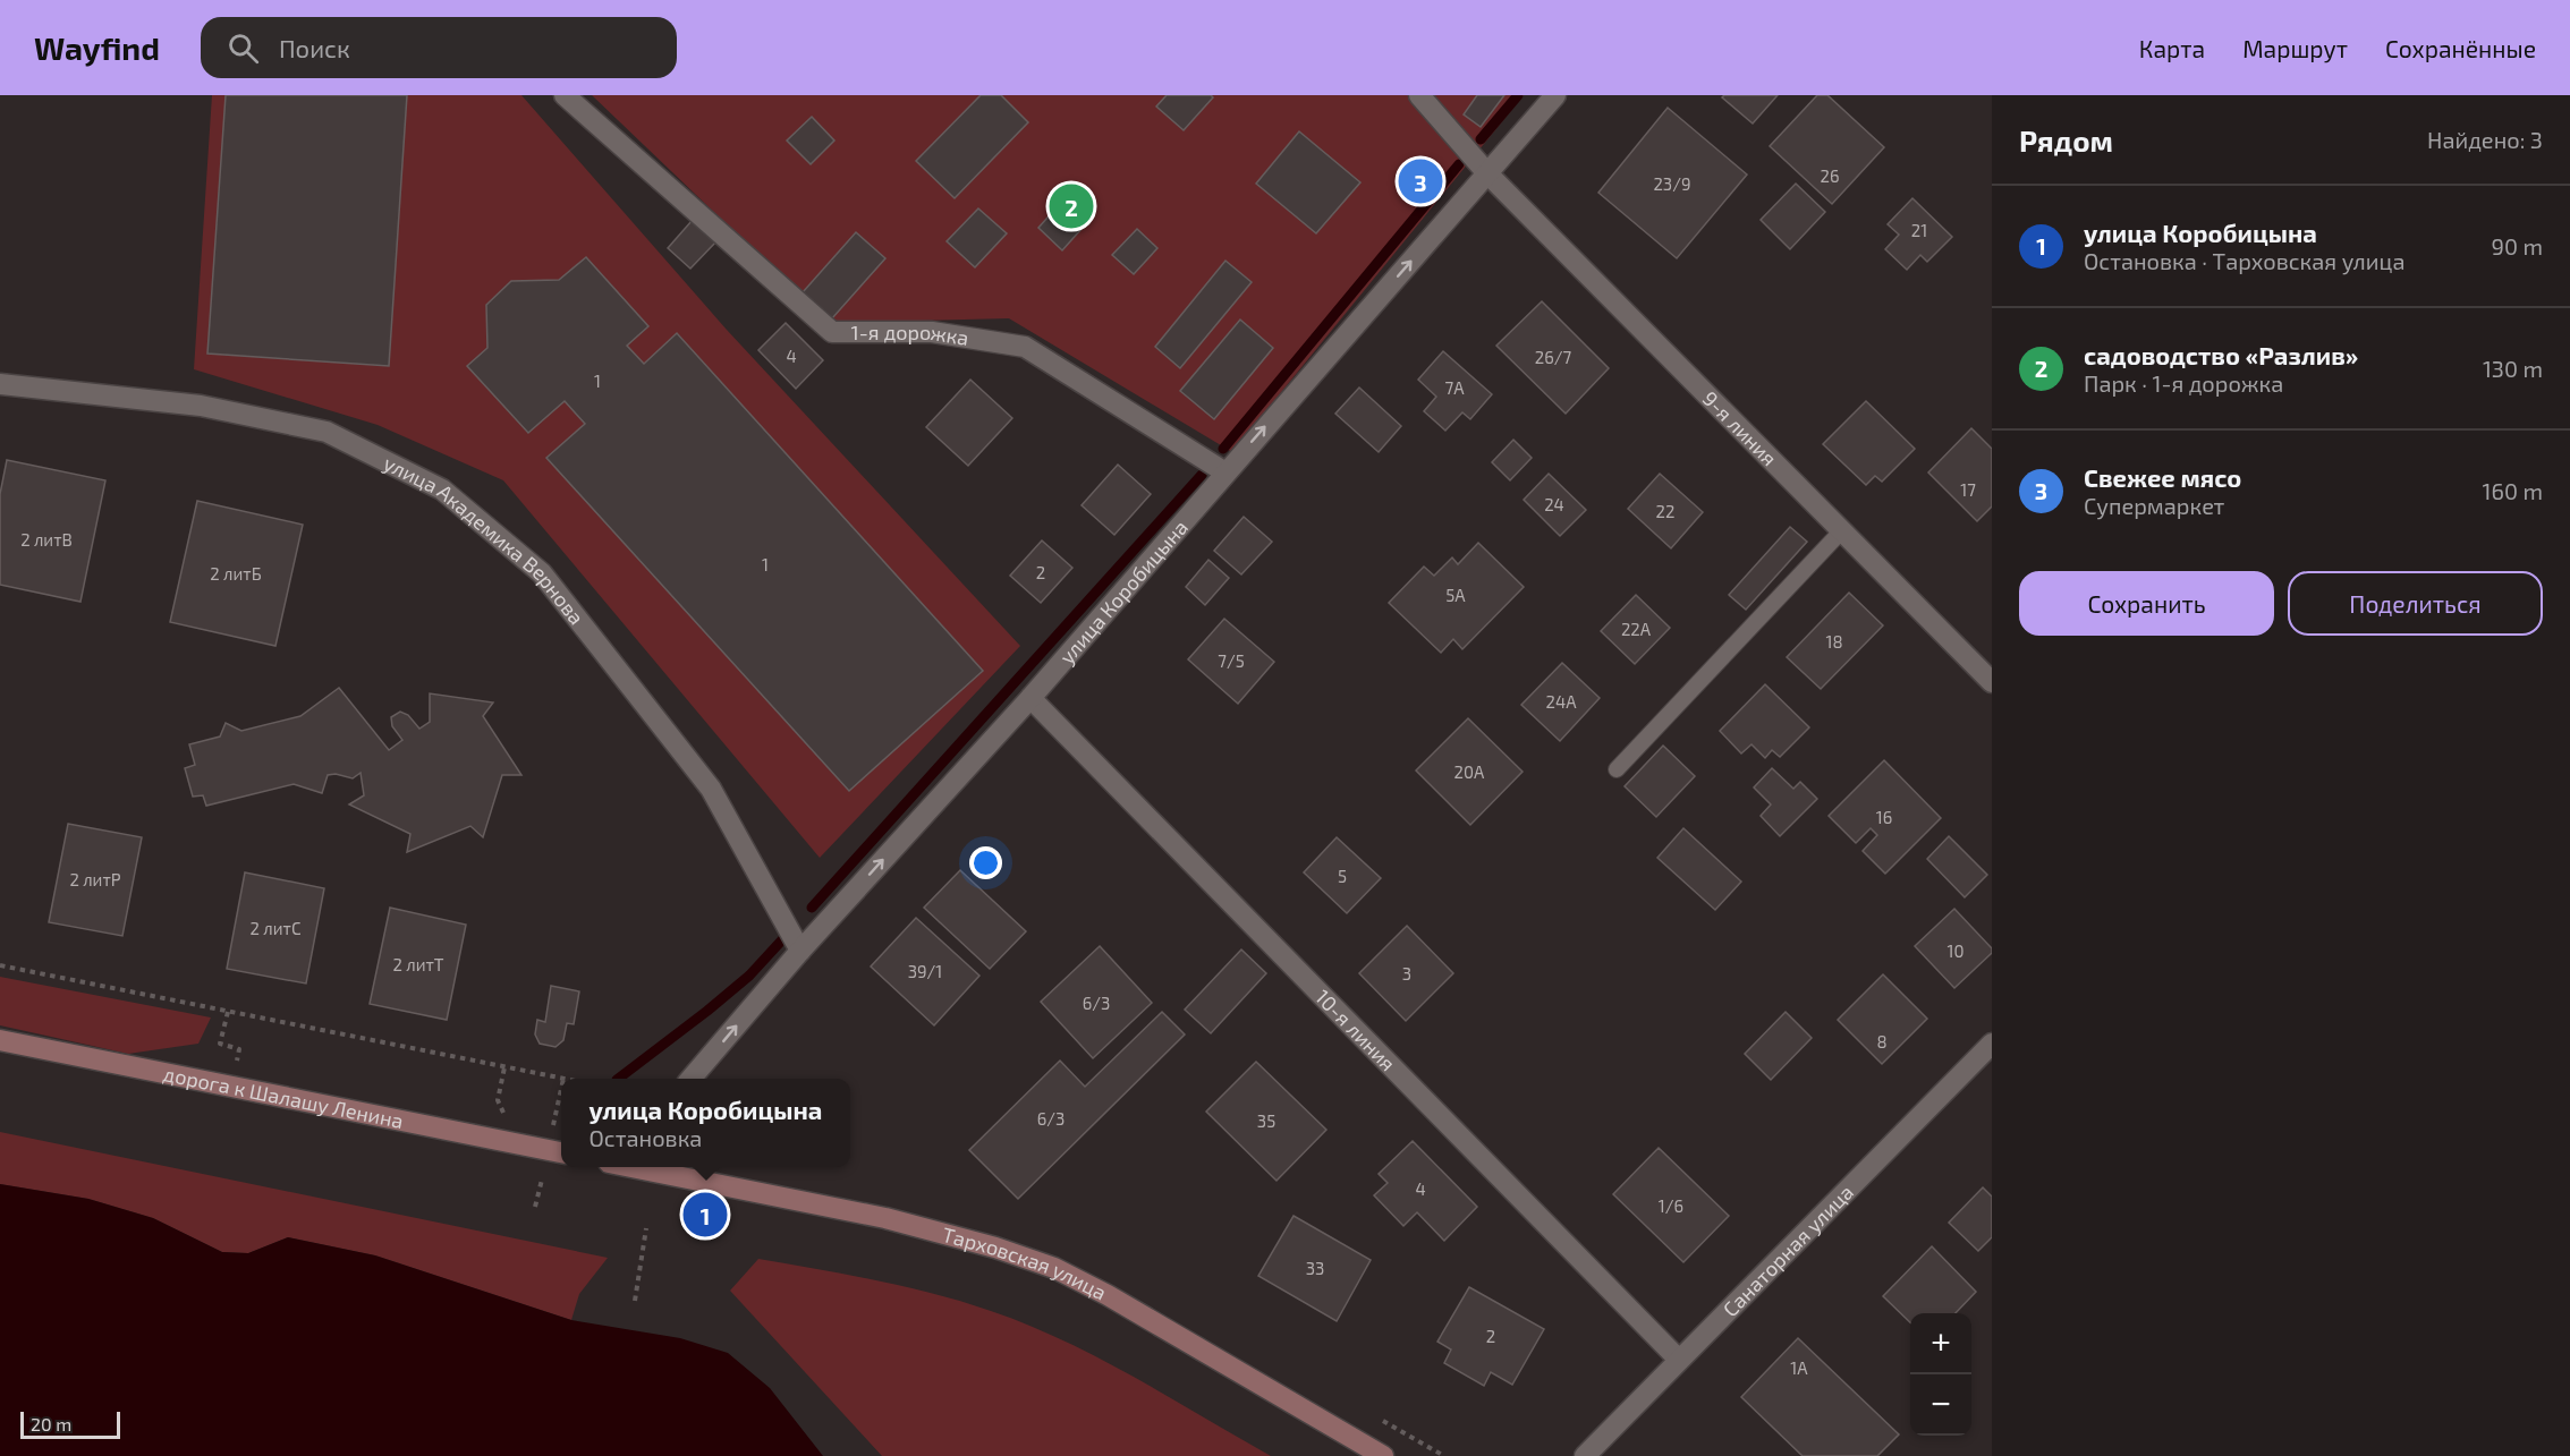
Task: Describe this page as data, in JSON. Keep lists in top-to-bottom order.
{
  "streets": {
    "street": [
      "1-я дорожка",
      "9-я линия",
      "улица Академика Вернова",
      "улица Коробицына",
      "10-я линия",
      "дорога к Шалашу Ленина",
      "Санаторная улица",
      "Тарховская улица"
    ]
  },
  "crossings": [
    ["1-я дорожка", "улица Коробицына"],
    ["9-я линия", "улица Коробицына"],
    ["улица Академика Вернова", "улица Коробицына"],
    ["улица Коробицына", "10-я линия"],
    ["10-я линия", "Санаторная улица"]
  ],
  "one_way": ["улица Коробицына"],
  "house_numbers": [
    "26",
    "23/9",
    "21",
    "4",
    "26/7",
    "1",
    "7А",
    "17",
    "24",
    "22",
    "2 литВ",
    "1",
    "2",
    "2 литБ",
    "5А",
    "22А",
    "18",
    "7/5",
    "24А",
    "20А",
    "16",
    "5",
    "2 литР",
    "2 литС",
    "10",
    "2 литТ",
    "39/1",
    "3",
    "6/3",
    "8",
    "6/3",
    "35",
    "4",
    "1/6",
    "33",
    "2",
    "1А"
  ],
  "scale_bar": "20 m",
  "page": {
    "header": "Wayfind",
    "search": "Поиск",
    "nav": ["Карта", "Маршрут", "Сохранённые"],
    "heading": ["Рядом", "Найдено: 3"],
    "pins": ["3", "2", "1"],
    "list": [
      {
        "mark": "1",
        "name": "улица Коробицына",
        "note": "Остановка · Тарховская улица",
        "value": "90 m"
      },
      {
        "mark": "2",
        "name": "садоводство «Разлив»",
        "note": "Парк · 1-я дорожка",
        "value": "130 m"
      },
      {
        "mark": "3",
        "name": "Свежее мясо",
        "note": "Супермаркет",
        "value": "160 m"
      }
    ],
    "buttons": ["Сохранить", "Поделиться"],
    "popup": ["улица Коробицына", "Остановка"],
    "map_buttons": ["+", "−"],
    "scale": "20 m"
  }
}
